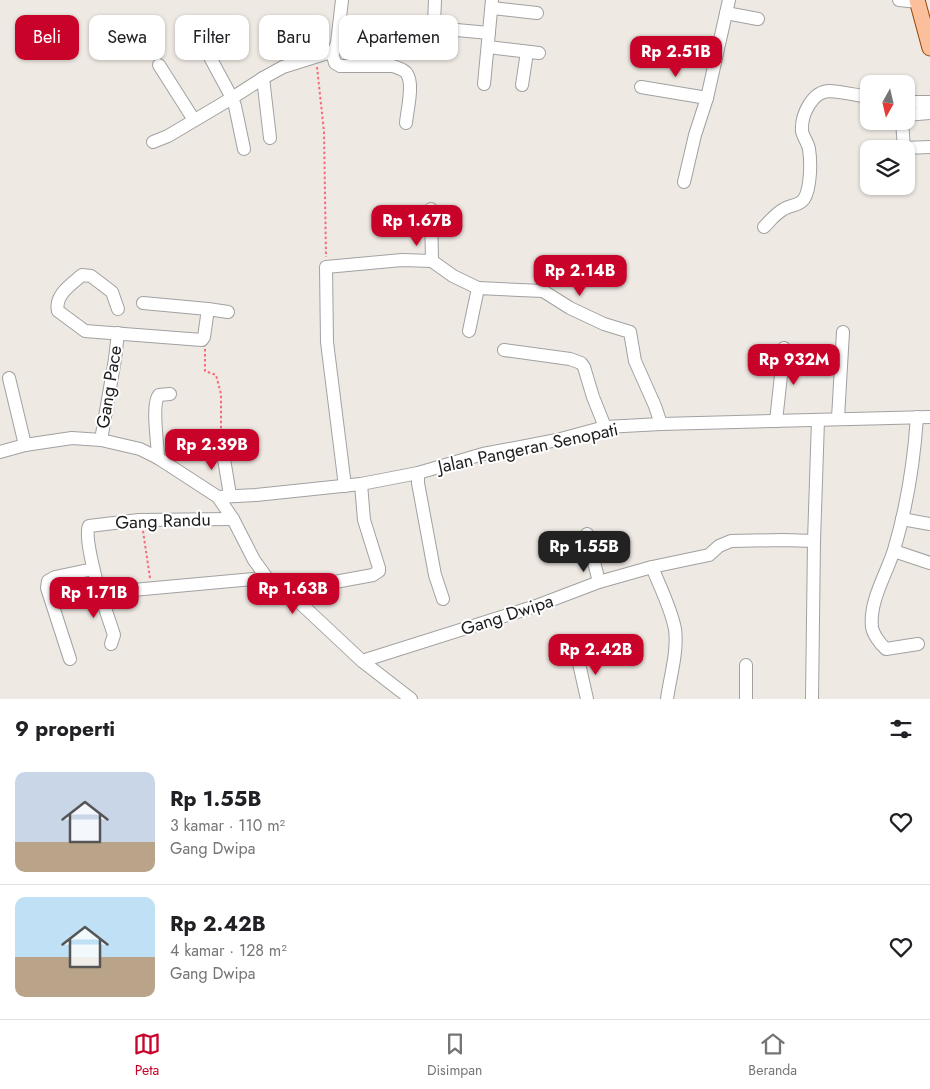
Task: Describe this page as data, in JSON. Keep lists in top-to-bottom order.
{
  "streets": {
    "street": [
      "Gang Pace",
      "Jalan Pangeran Senopati",
      "Gang Randu",
      "Gang Dwipa"
    ]
  },
  "north": "bottom",
  "page": {
    "chip": [
      "Beli",
      "Sewa",
      "Filter",
      "Baru",
      "Apartemen"
    ],
    "price": [
      "Rp 2.51B",
      "Rp 1.67B",
      "Rp 2.14B",
      "Rp 932M",
      "Rp 2.39B",
      "Rp 1.55B",
      "Rp 1.63B",
      "Rp 1.71B",
      "Rp 2.42B"
    ],
    "heading": "9 properti",
    "list": [
      {
        "name": "Rp 1.55B",
        "note": "3 kamar · 110 m² · Gang Dwipa"
      },
      {
        "name": "Rp 2.42B",
        "note": "4 kamar · 128 m² · Gang Dwipa"
      }
    ],
    "tabs": ["Peta", "Disimpan", "Beranda"]
  }
}
